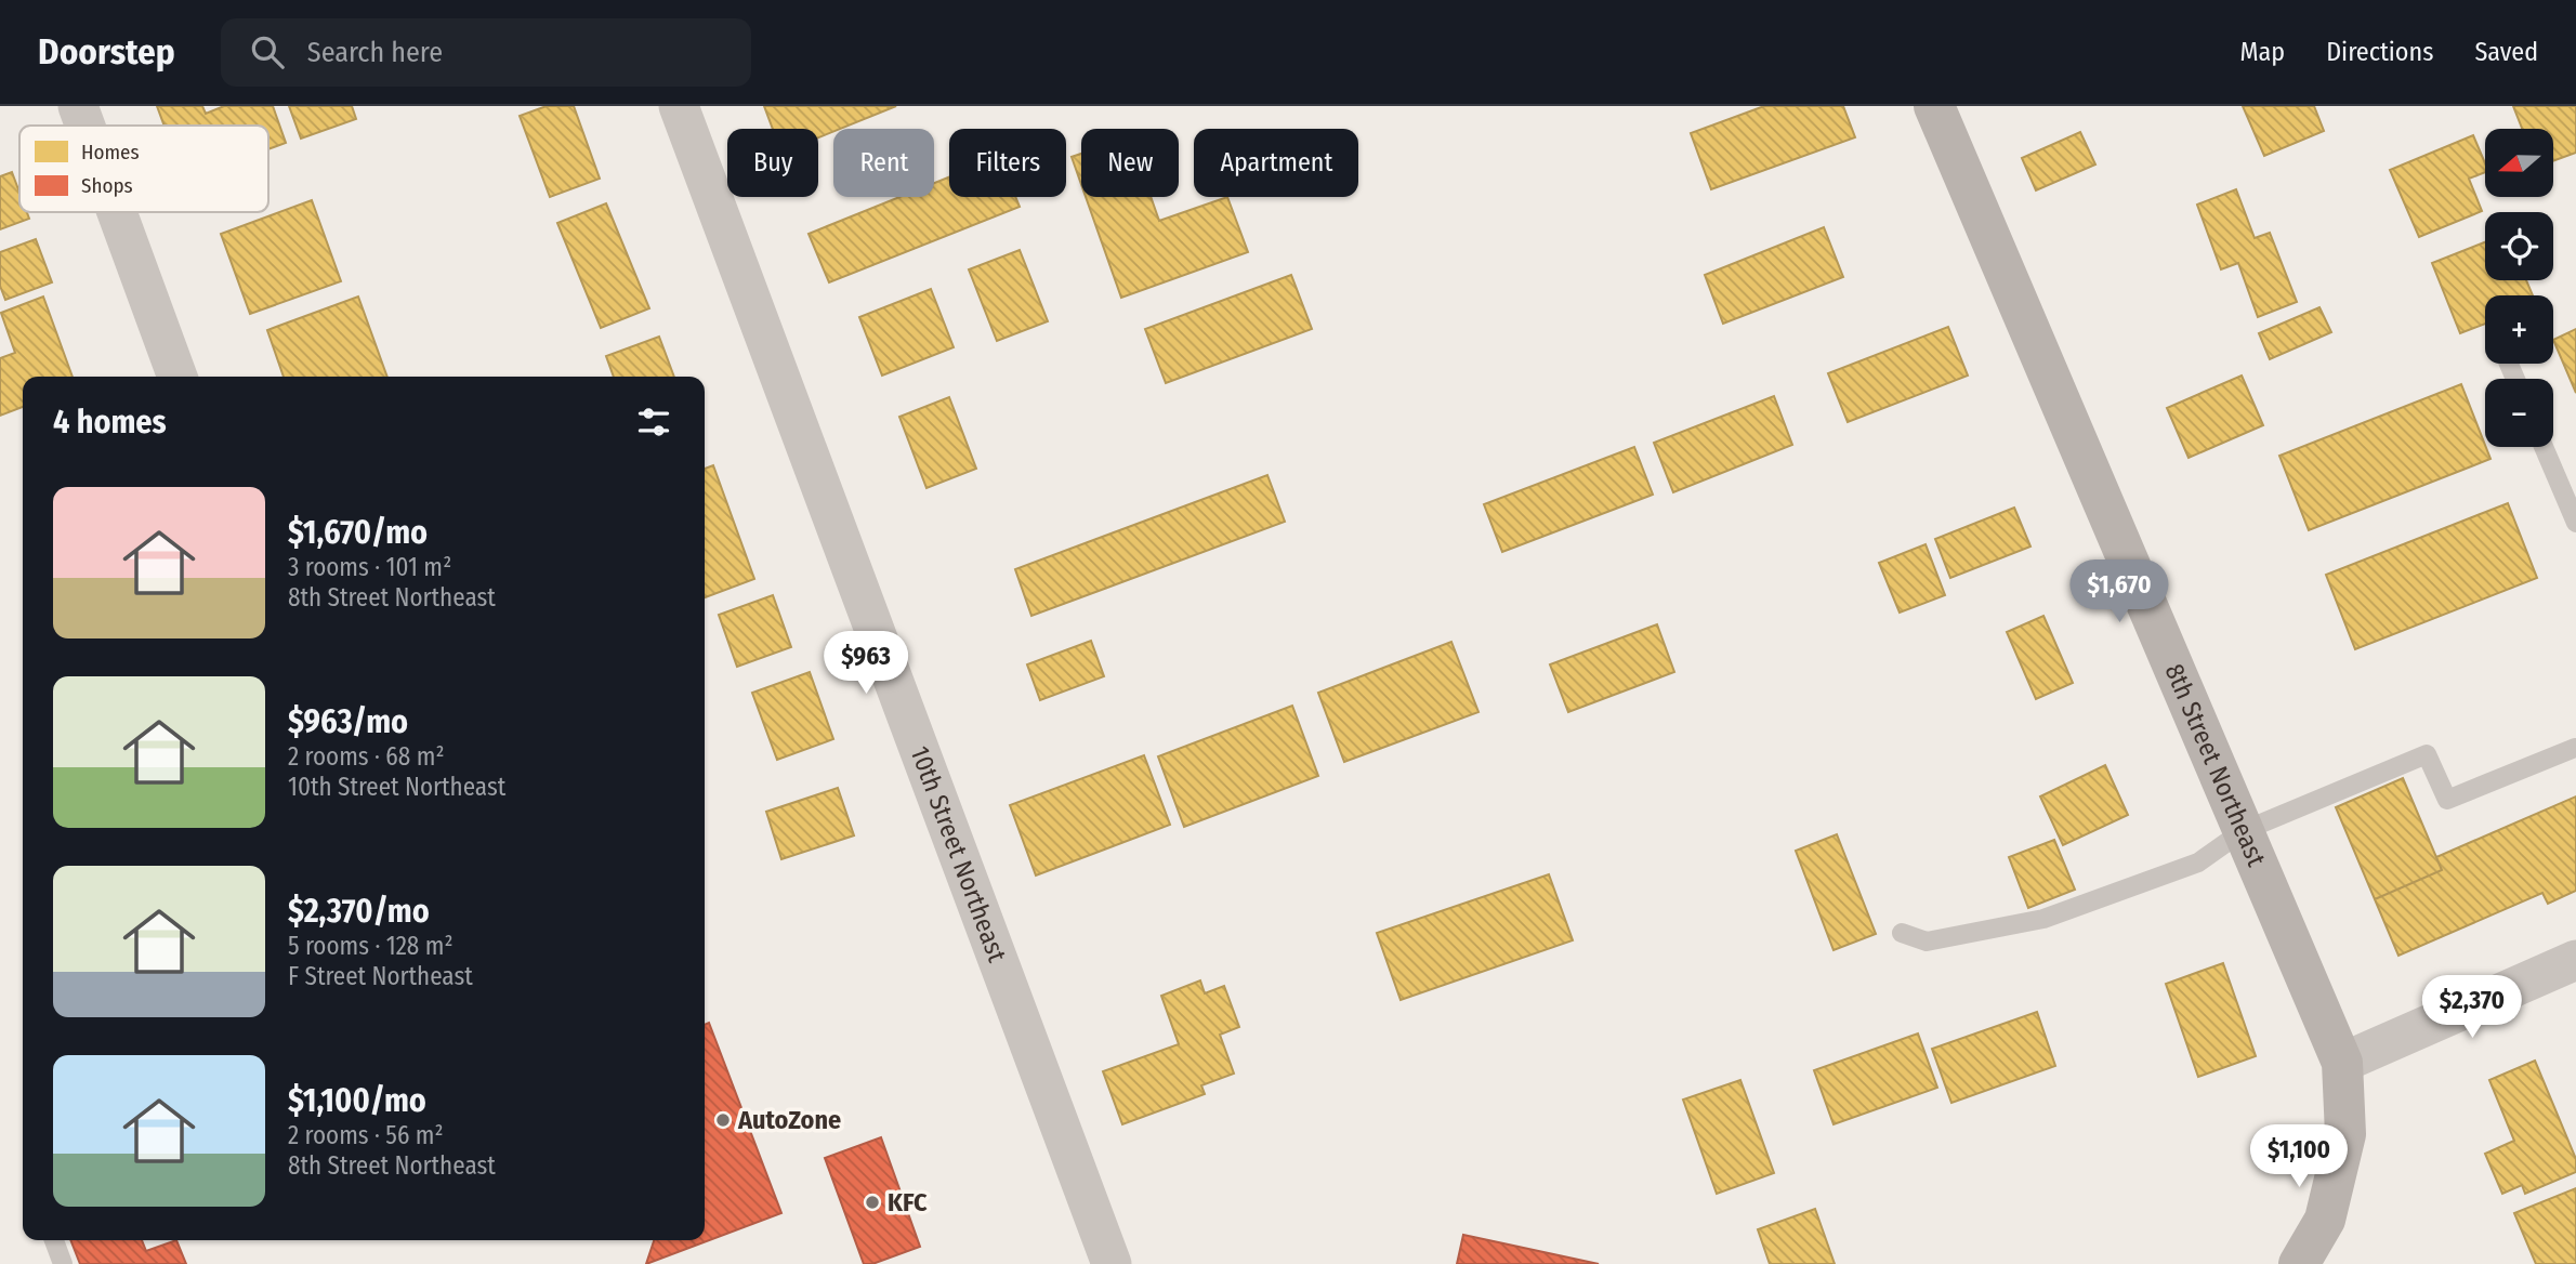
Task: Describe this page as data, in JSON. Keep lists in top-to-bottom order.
{
  "streets": {
    "street": ["8th Street Northeast", "10th Street Northeast"]
  },
  "places": ["AutoZone", "KFC"],
  "legend": ["Homes", "Shops"],
  "north": "left",
  "page": {
    "header": "Doorstep",
    "search": "Search here",
    "nav": ["Map", "Directions", "Saved"],
    "map_buttons": ["+", "−"],
    "chip": [
      "Buy",
      "Rent",
      "Filters",
      "New",
      "Apartment"
    ],
    "heading": "4 homes",
    "list": [
      {
        "name": "$1,670/mo",
        "note": "3 rooms · 101 m² · 8th Street Northeast"
      },
      {
        "name": "$963/mo",
        "note": "2 rooms · 68 m² · 10th Street Northeast"
      },
      {
        "name": "$2,370/mo",
        "note": "5 rooms · 128 m² · F Street Northeast"
      },
      {
        "name": "$1,100/mo",
        "note": "2 rooms · 56 m² · 8th Street Northeast"
      }
    ],
    "price": [
      "$1,670",
      "$963",
      "$2,370",
      "$1,100"
    ]
  }
}
